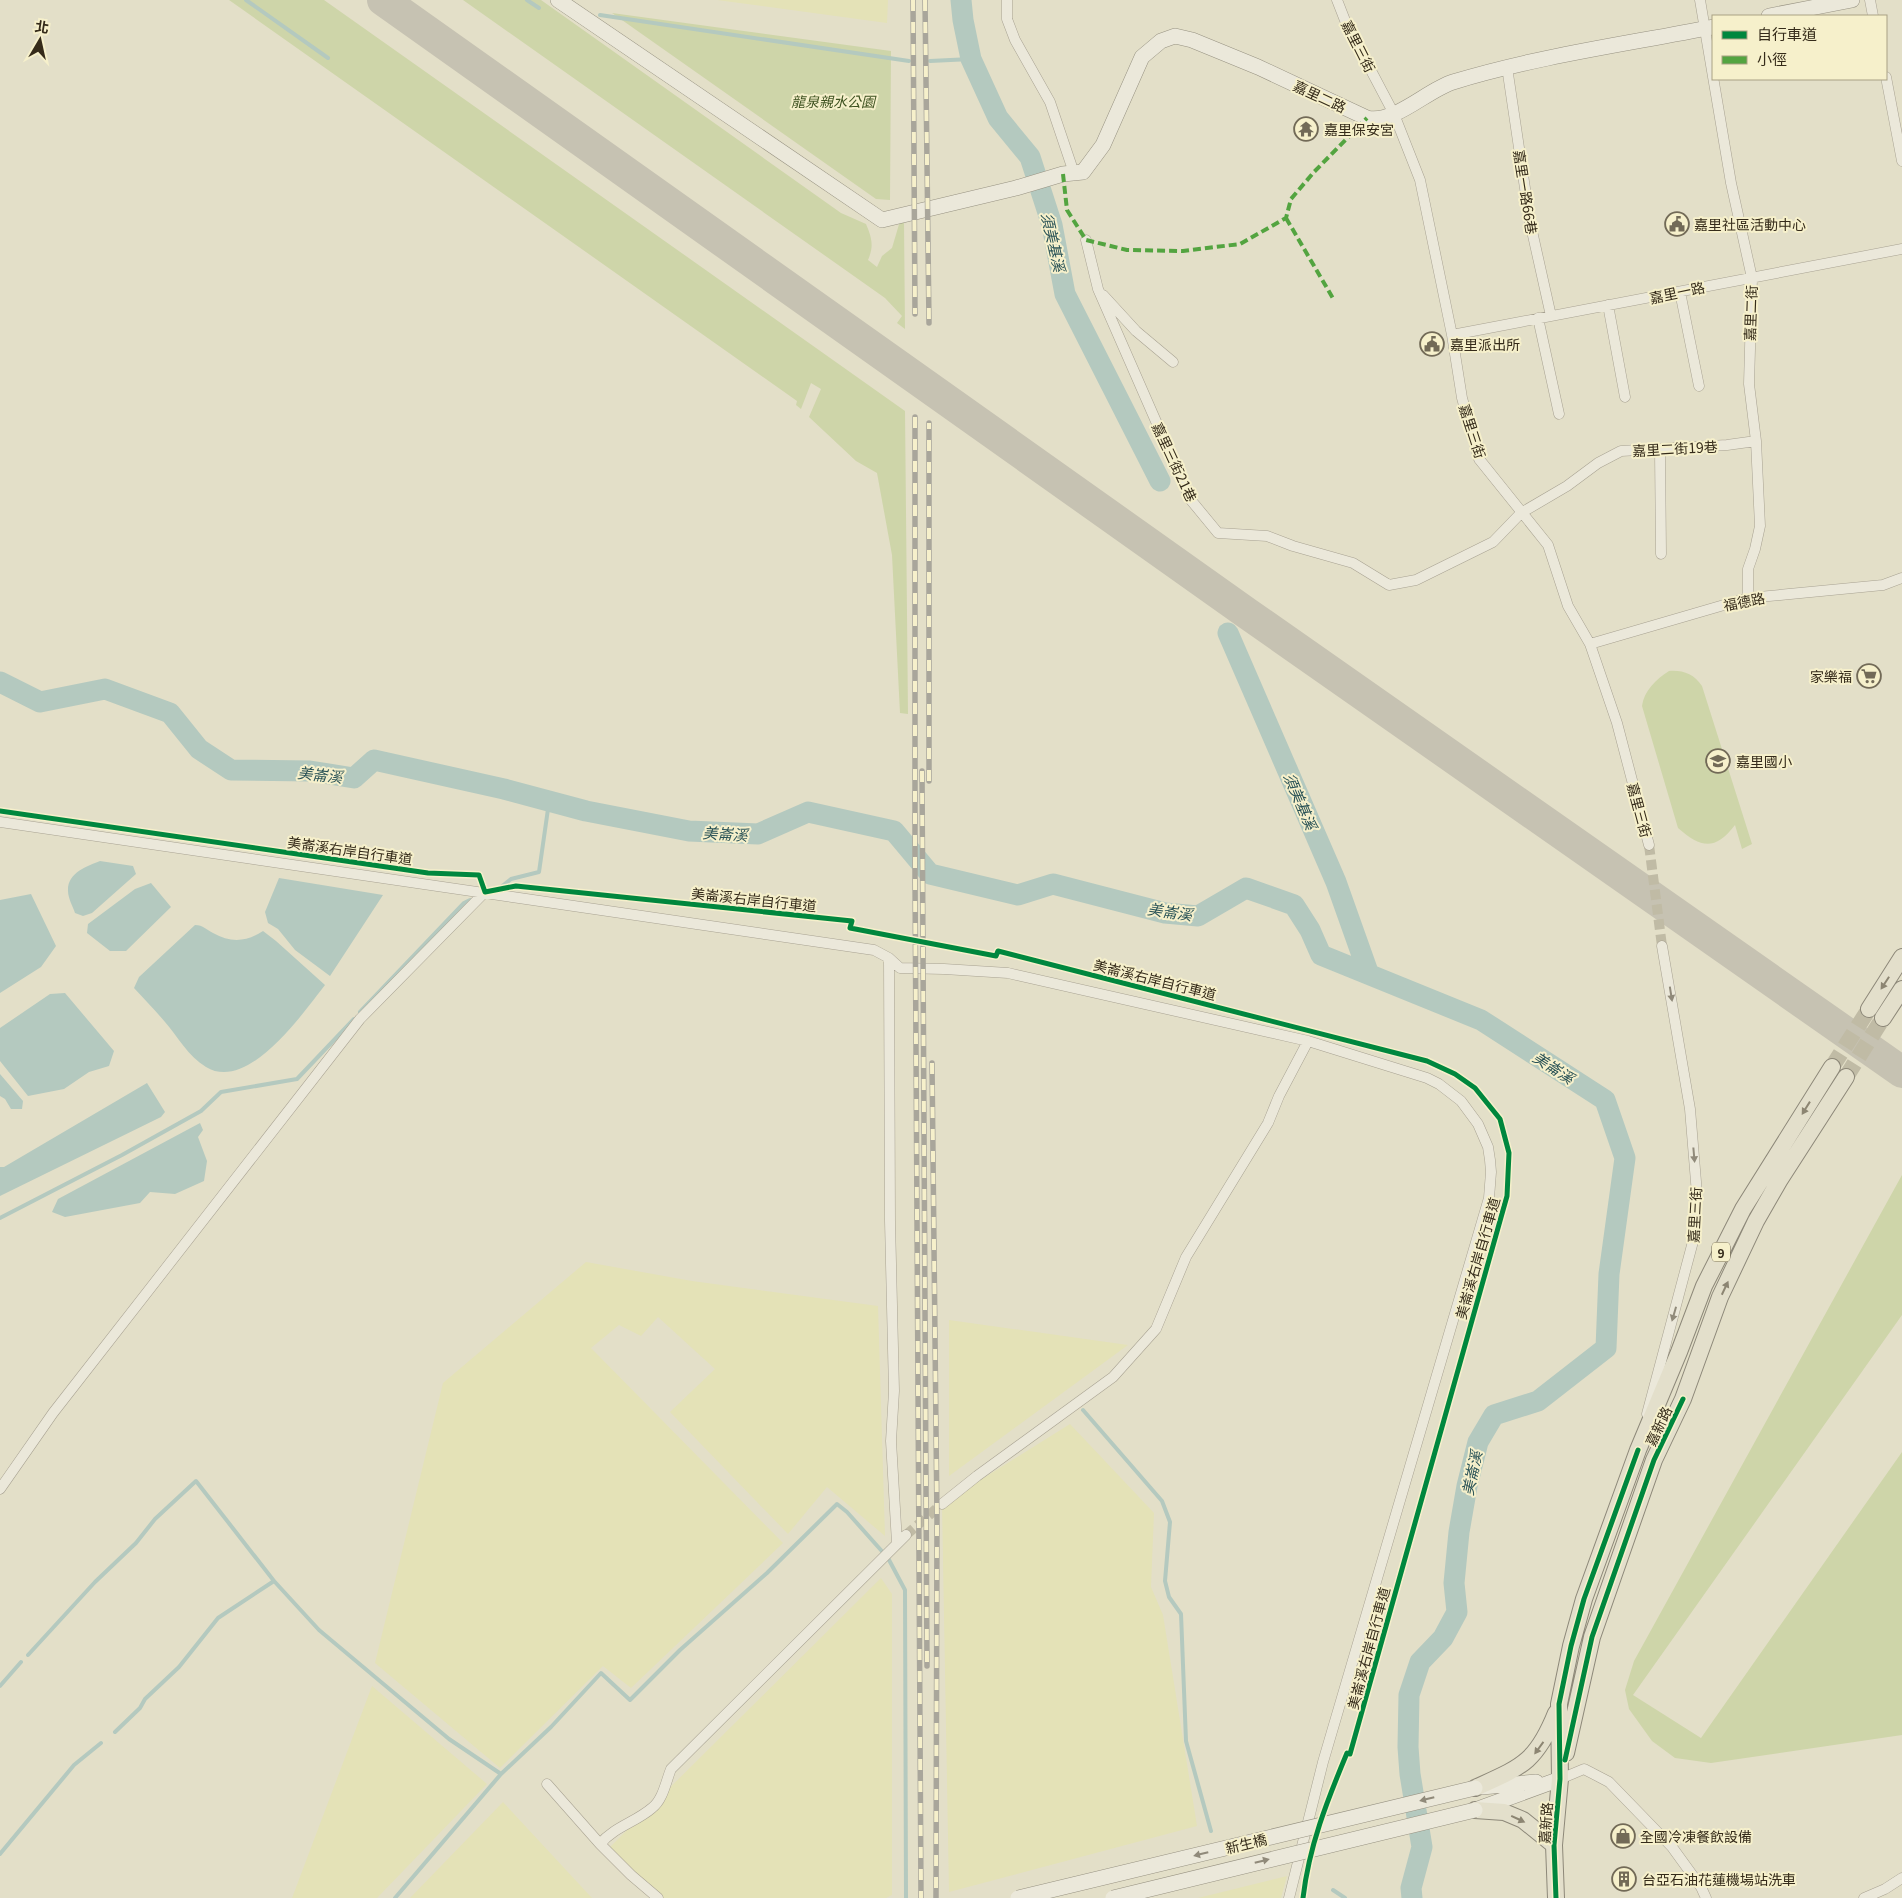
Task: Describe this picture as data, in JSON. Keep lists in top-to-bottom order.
{
  "streets": {
    "main road": ["9", "嘉新路"],
    "street": [
      "嘉里三街",
      "嘉里二路",
      "嘉里一路66巷",
      "嘉里一路",
      "嘉里二街",
      "嘉里二街19巷",
      "嘉里三街21巷",
      "福德路",
      "新生橋"
    ],
    "cycle path": ["美崙溪右岸自行車道"]
  },
  "crossings": [
    ["嘉里三街", "嘉里二路"],
    ["嘉里三街", "嘉里一路"],
    ["嘉里三街", "嘉里二街19巷"],
    ["嘉里三街", "嘉里三街21巷"],
    ["嘉里三街", "福德路"],
    ["嘉里三街", "嘉新路"],
    ["嘉里二路", "嘉里一路66巷"],
    ["嘉里二路", "嘉里二街"],
    ["嘉里一路66巷", "嘉里一路"],
    ["嘉里一路", "嘉里二街"],
    ["嘉里二街", "嘉里二街19巷"],
    ["嘉里二街", "福德路"],
    ["嘉里二街19巷", "嘉里三街21巷"],
    ["嘉新路", "新生橋"]
  ],
  "one_way": ["嘉里三街"],
  "water": ["須美基溪", "美崙溪"],
  "parks": ["龍泉親水公園"],
  "places": {
    "temple": ["嘉里保安宮"],
    "public building": ["嘉里社區活動中心", "嘉里派出所"],
    "supermarket": ["家樂福"],
    "school or university": ["嘉里國小"],
    "shop": ["全國冷凍餐飲設備"],
    "building": ["台亞石油花蓮機場站洗車"]
  },
  "legend": ["自行車道", "小徑"],
  "north": "top"
}
